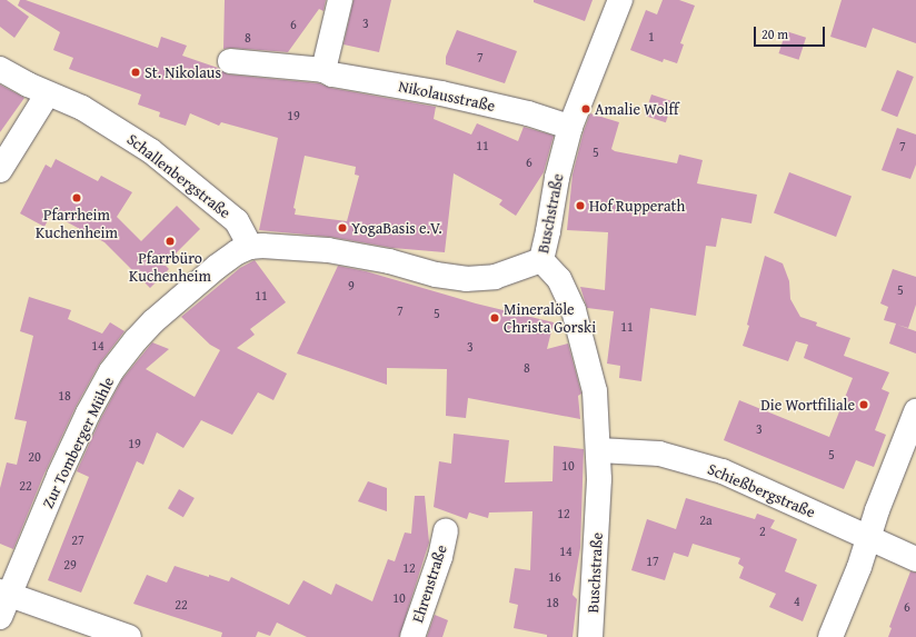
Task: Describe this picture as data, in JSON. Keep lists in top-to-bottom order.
{
  "streets": {
    "street": [
      "Nikolausstraße",
      "Schallenbergstraße",
      "Buschstraße",
      "Zur Tomberger Mühle",
      "Schießbergstraße",
      "Ehrenstraße"
    ]
  },
  "crossings": [
    ["Nikolausstraße", "Buschstraße"],
    ["Schallenbergstraße", "Zur Tomberger Mühle"],
    ["Buschstraße", "Zur Tomberger Mühle"],
    ["Buschstraße", "Schießbergstraße"]
  ],
  "places": [
    "St. Nikolaus",
    "Amalie Wolff",
    "Pfarrheim Kuchenheim",
    "Hof Rupperath",
    "YogaBasis e.V.",
    "Pfarrbüro Kuchenheim",
    "Mineralöle Christa Gorski",
    "Die Wortfiliale"
  ],
  "house_numbers": [
    "3",
    "6",
    "1",
    "8",
    "7",
    "19",
    "11",
    "7",
    "5",
    "6",
    "9",
    "5",
    "11",
    "7",
    "5",
    "11",
    "14",
    "3",
    "8",
    "18",
    "3",
    "19",
    "5",
    "20",
    "10",
    "22",
    "12",
    "2a",
    "2",
    "27",
    "14",
    "17",
    "29",
    "12",
    "16",
    "10",
    "4",
    "18",
    "22",
    "6"
  ],
  "scale_bar": "20 m"
}
